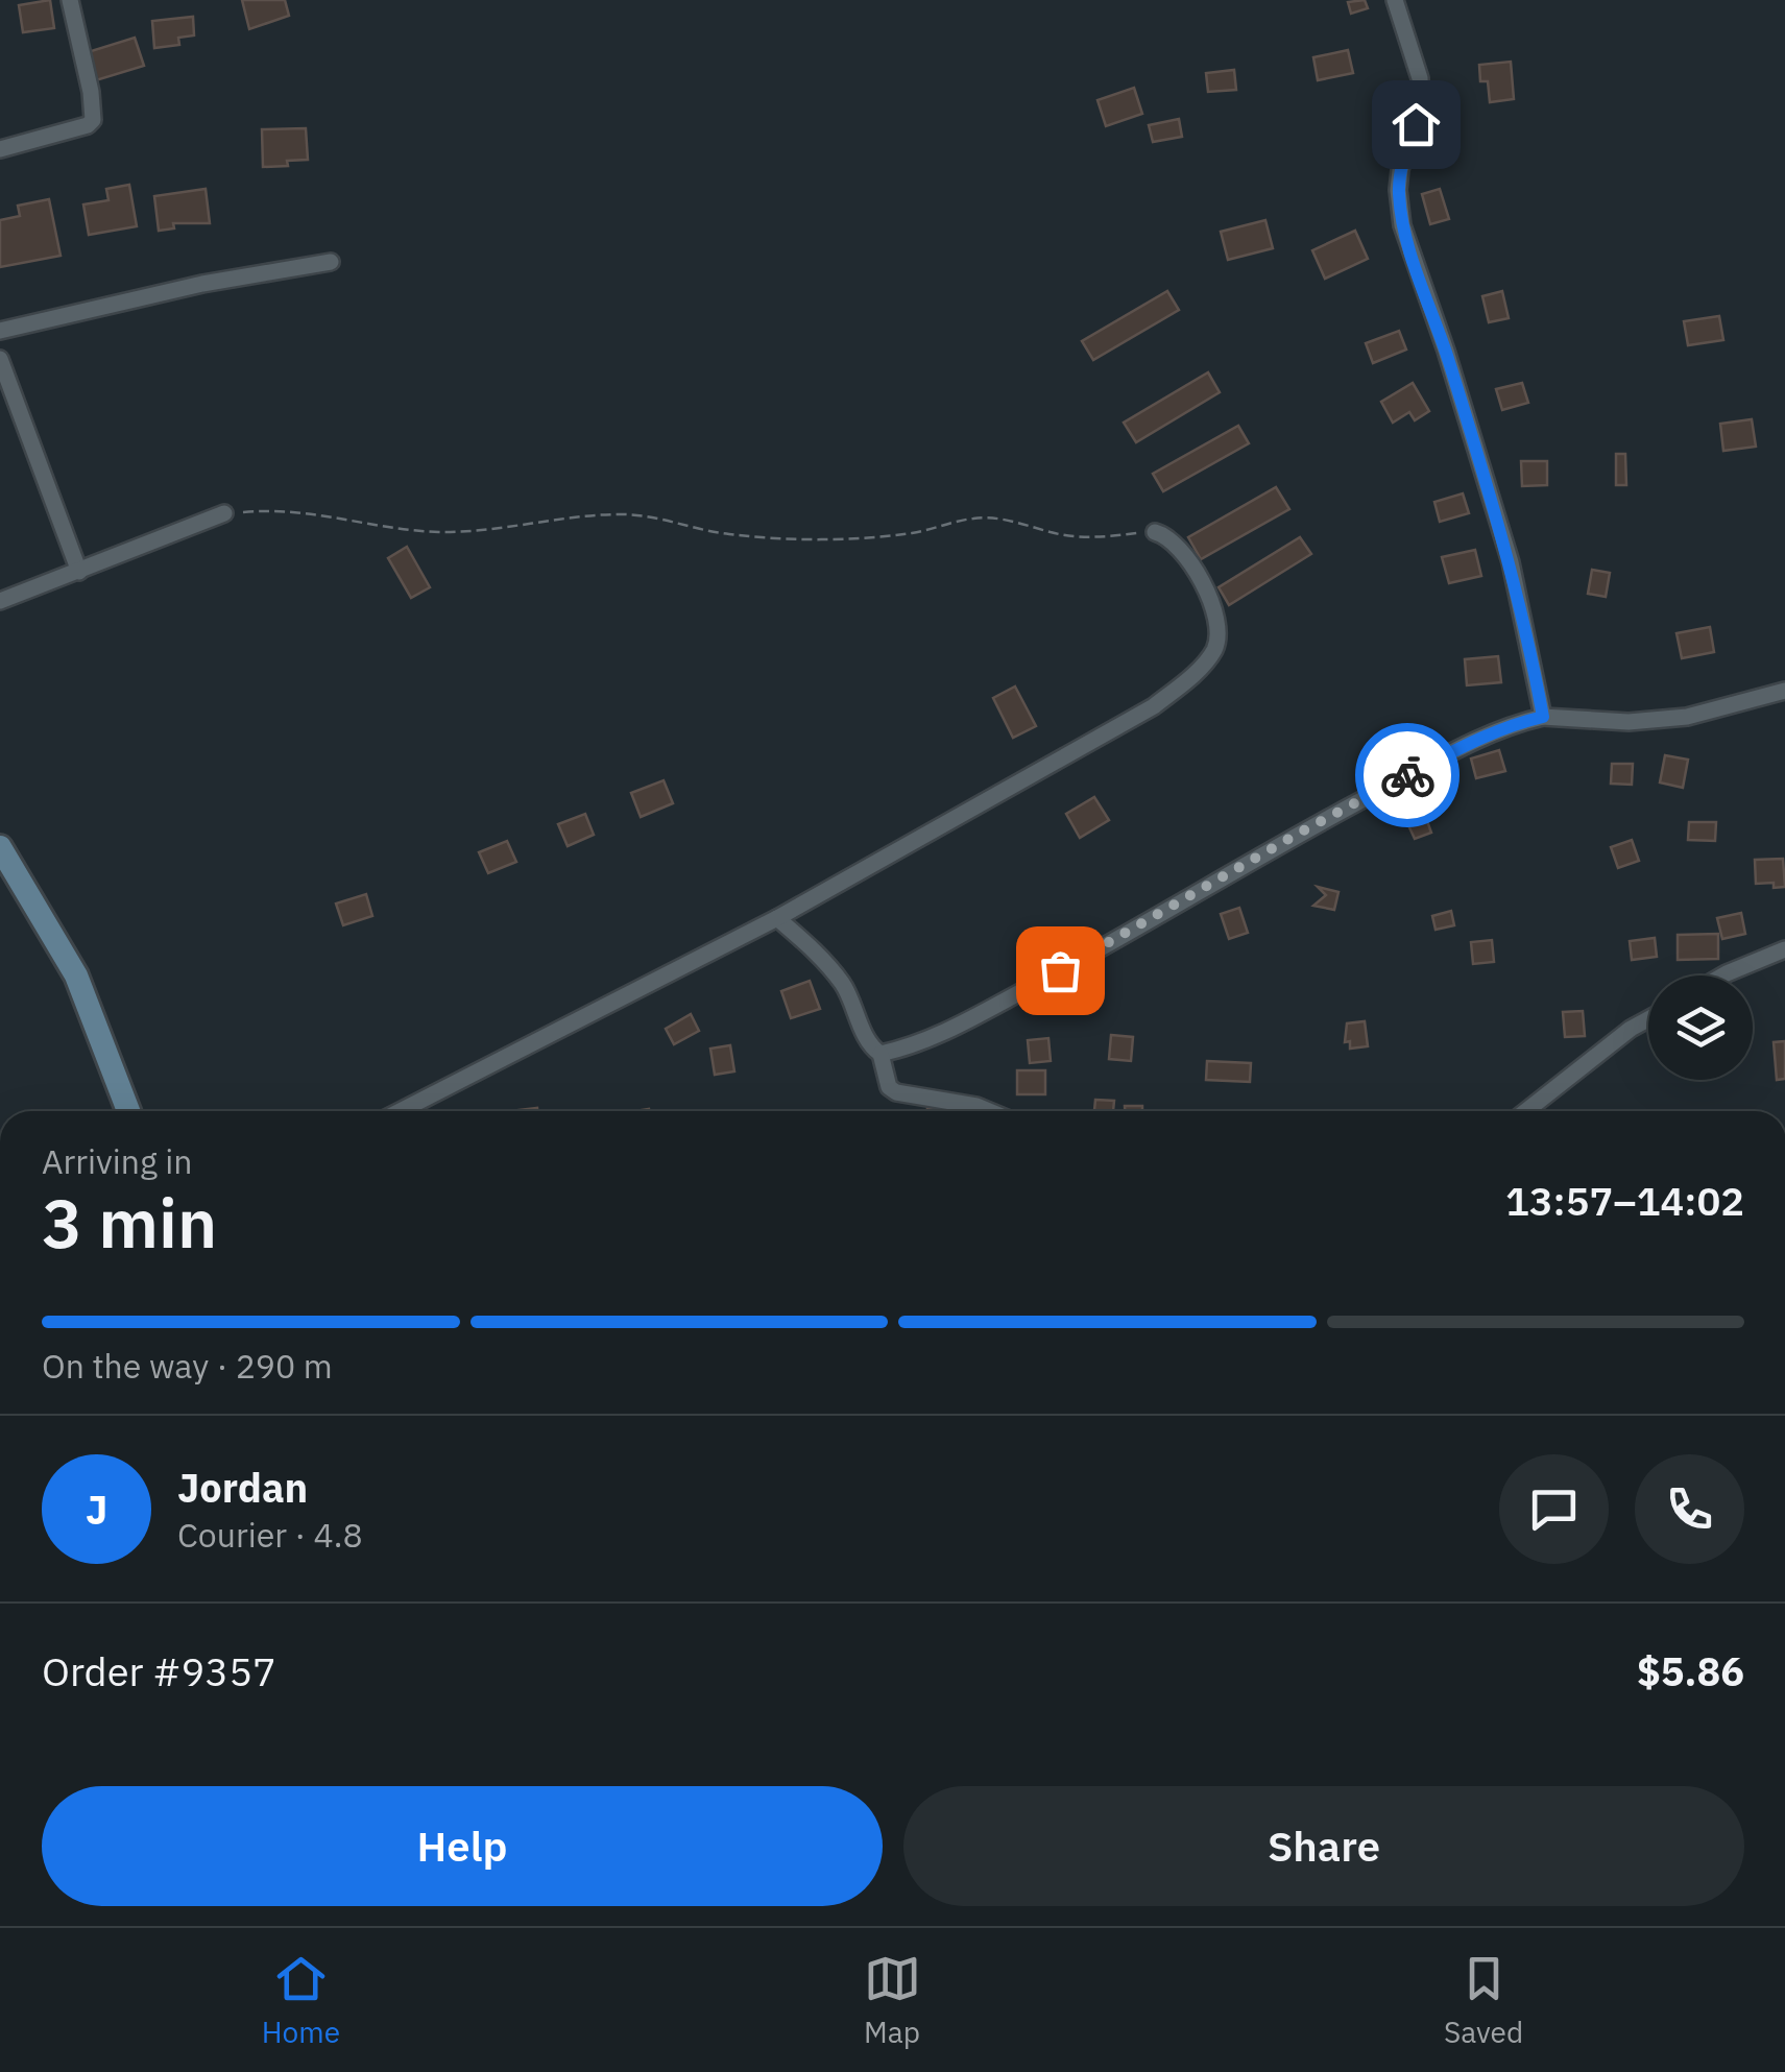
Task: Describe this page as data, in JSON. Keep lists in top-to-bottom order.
{
  "page": {
    "heading": ["3 min", "Arriving in", "13:57–14:02"],
    "panel": [
      "Jordan",
      "Courier · 4.8",
      "Order #9357",
      "$5.86"
    ],
    "bar": "On the way · 290 m",
    "round": "J",
    "buttons": ["Help", "Share"],
    "tabs": ["Home", "Map", "Saved"]
  }
}
